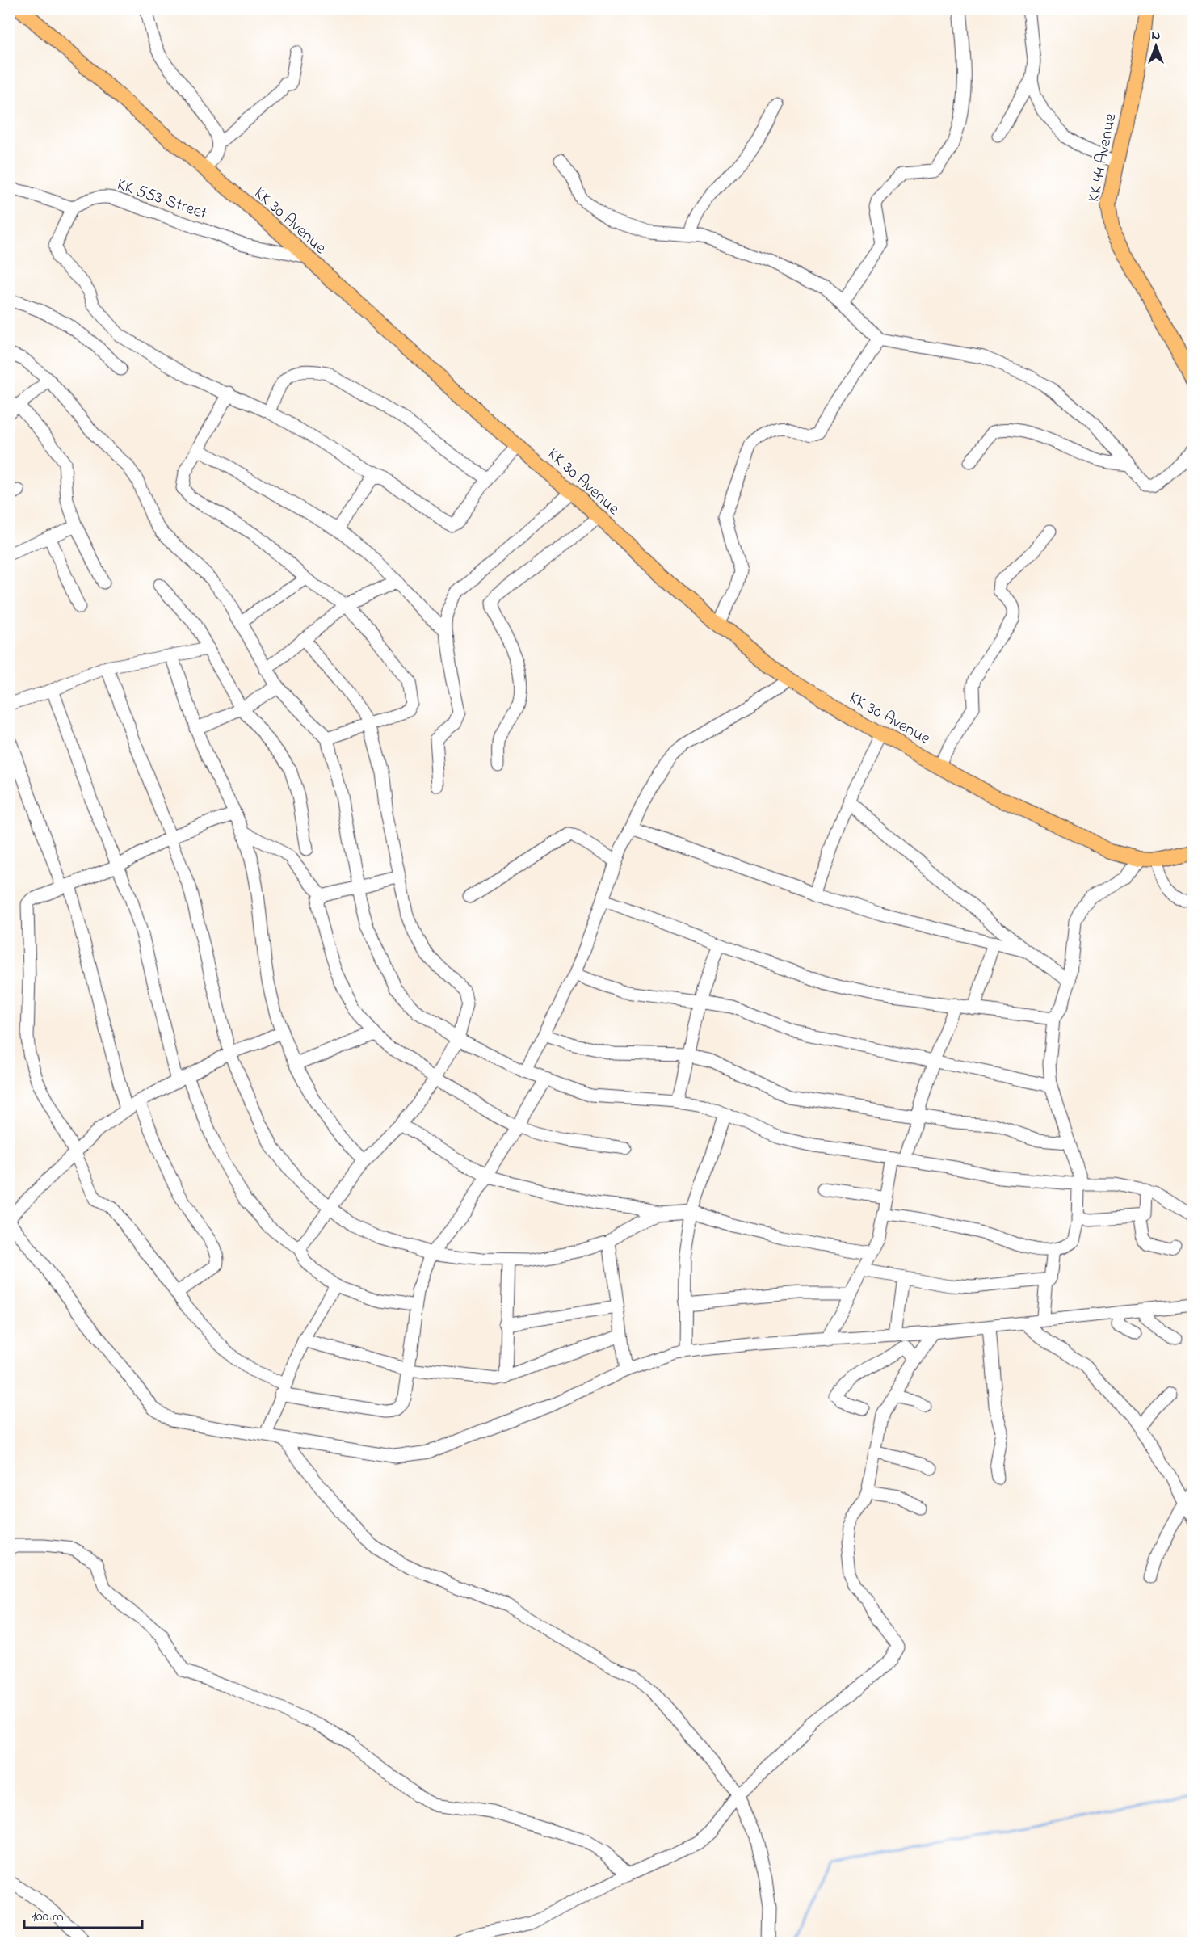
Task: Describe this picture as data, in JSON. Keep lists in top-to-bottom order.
{
  "streets": {
    "main road": ["KK 44 Avenue", "KK 30 Avenue"],
    "street": ["KK 553 Street"]
  },
  "crossings": [
    ["KK 553 Street", "KK 30 Avenue"]
  ],
  "scale_bar": "100 m",
  "north": "top"
}
